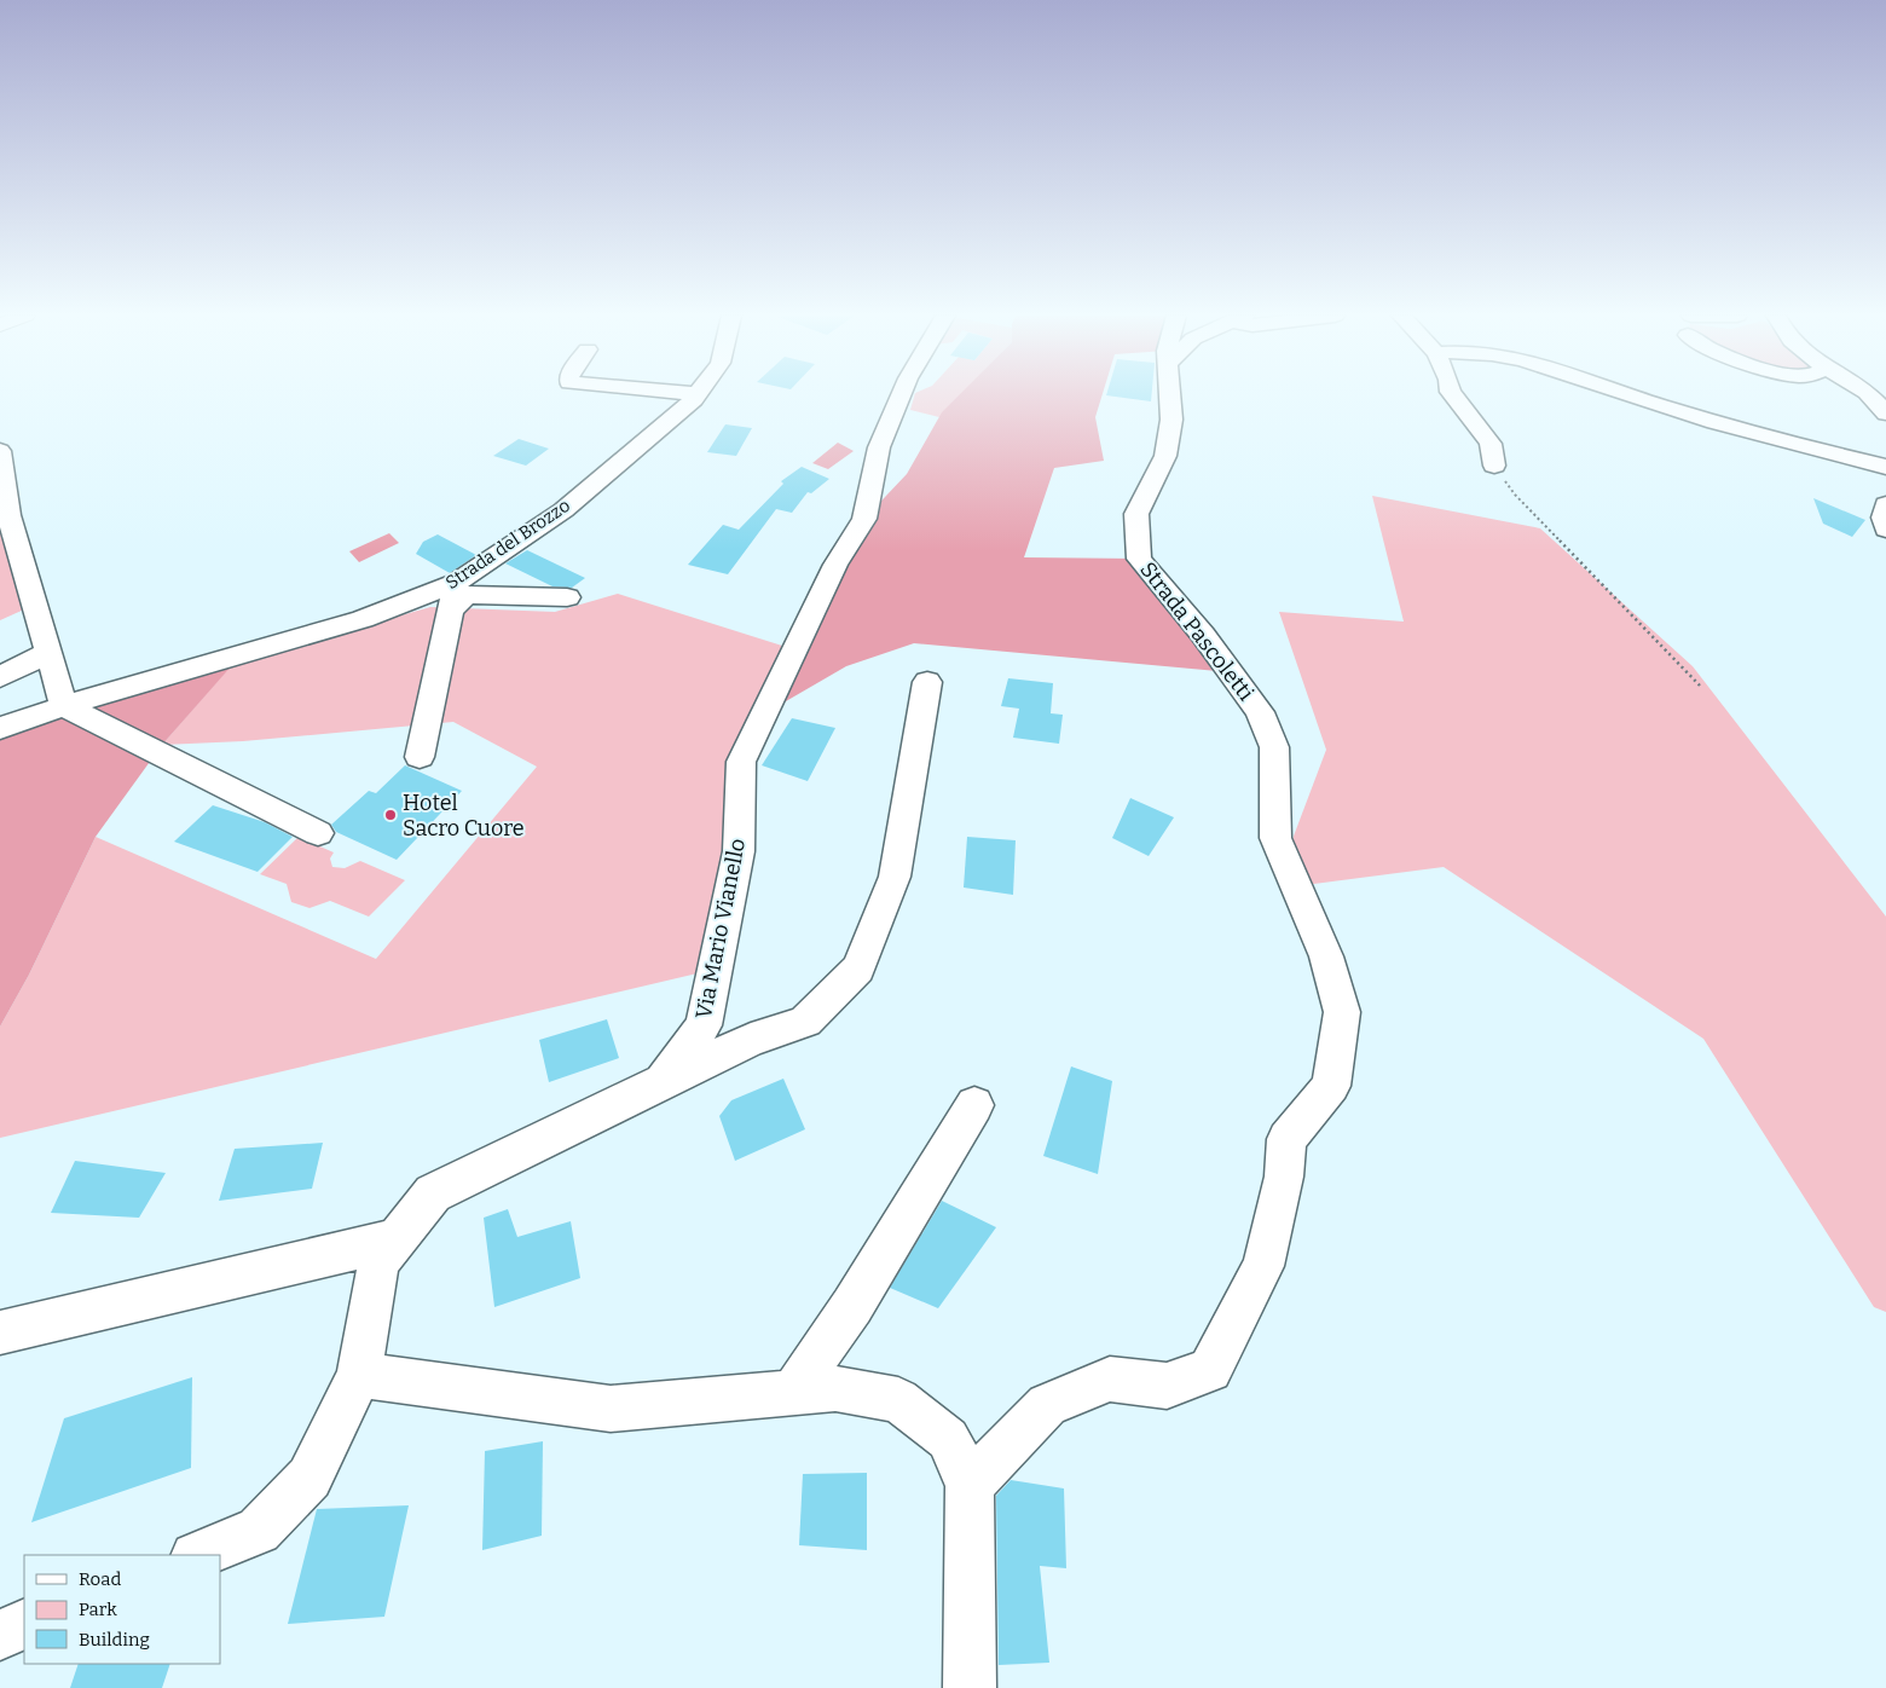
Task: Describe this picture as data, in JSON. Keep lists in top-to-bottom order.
{
  "streets": {
    "street": ["Strada del Brozzo", "Strada Pascoletti", "Via Mario Vianello"]
  },
  "places": ["Hotel Sacro Cuore"],
  "legend": ["Road", "Park", "Building"]
}
